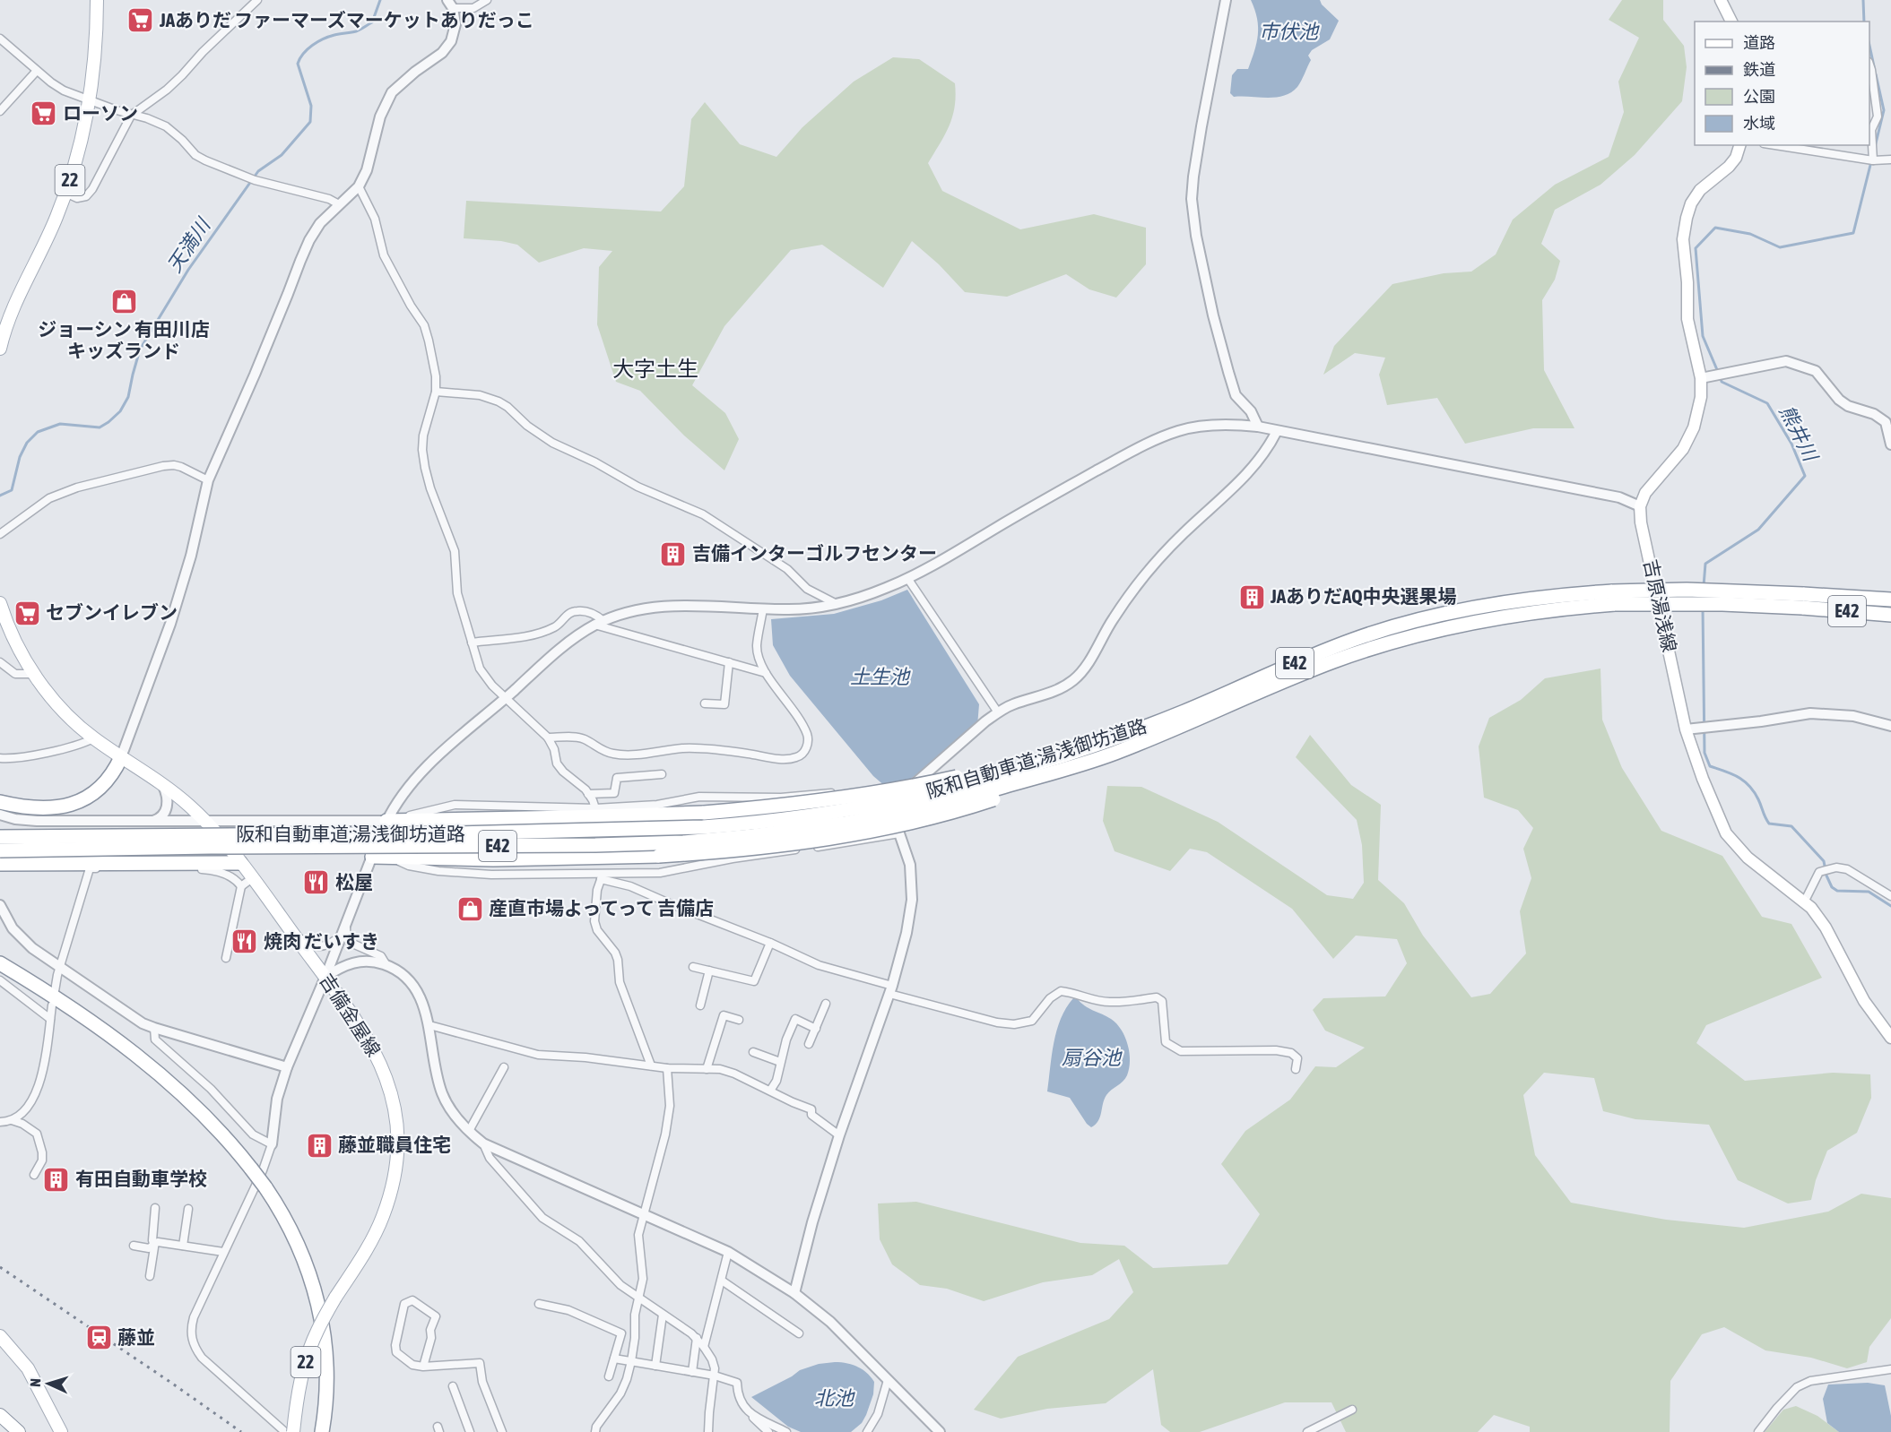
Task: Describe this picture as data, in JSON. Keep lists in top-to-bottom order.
{
  "streets": {
    "highway": ["E42", "阪和自動車道;湯浅御坊道路"],
    "main road": ["22", "吉原湯浅線", "吉備金屋線"]
  },
  "districts": ["大字土生"],
  "water": [
    "市伏池",
    "天満川",
    "熊井川",
    "土生池",
    "扇谷池",
    "北池"
  ],
  "places": {
    "supermarket": ["JAありだ ファーマーズマーケットありだっこ", "ローソン", "セブンイレブン"],
    "shop": ["ジョーシン 有田川店 キッズランド", "産直市場よってって 吉備店"],
    "building": [
      "吉備インターゴルフセンター",
      "JAありだAQ中央選果場",
      "藤並職員住宅",
      "有田自動車学校"
    ],
    "restaurant": ["松屋", "焼肉 だいすき"],
    "station": ["藤並"]
  },
  "legend": [
    "道路",
    "鉄道",
    "公園",
    "水域"
  ],
  "north": "left"
}
